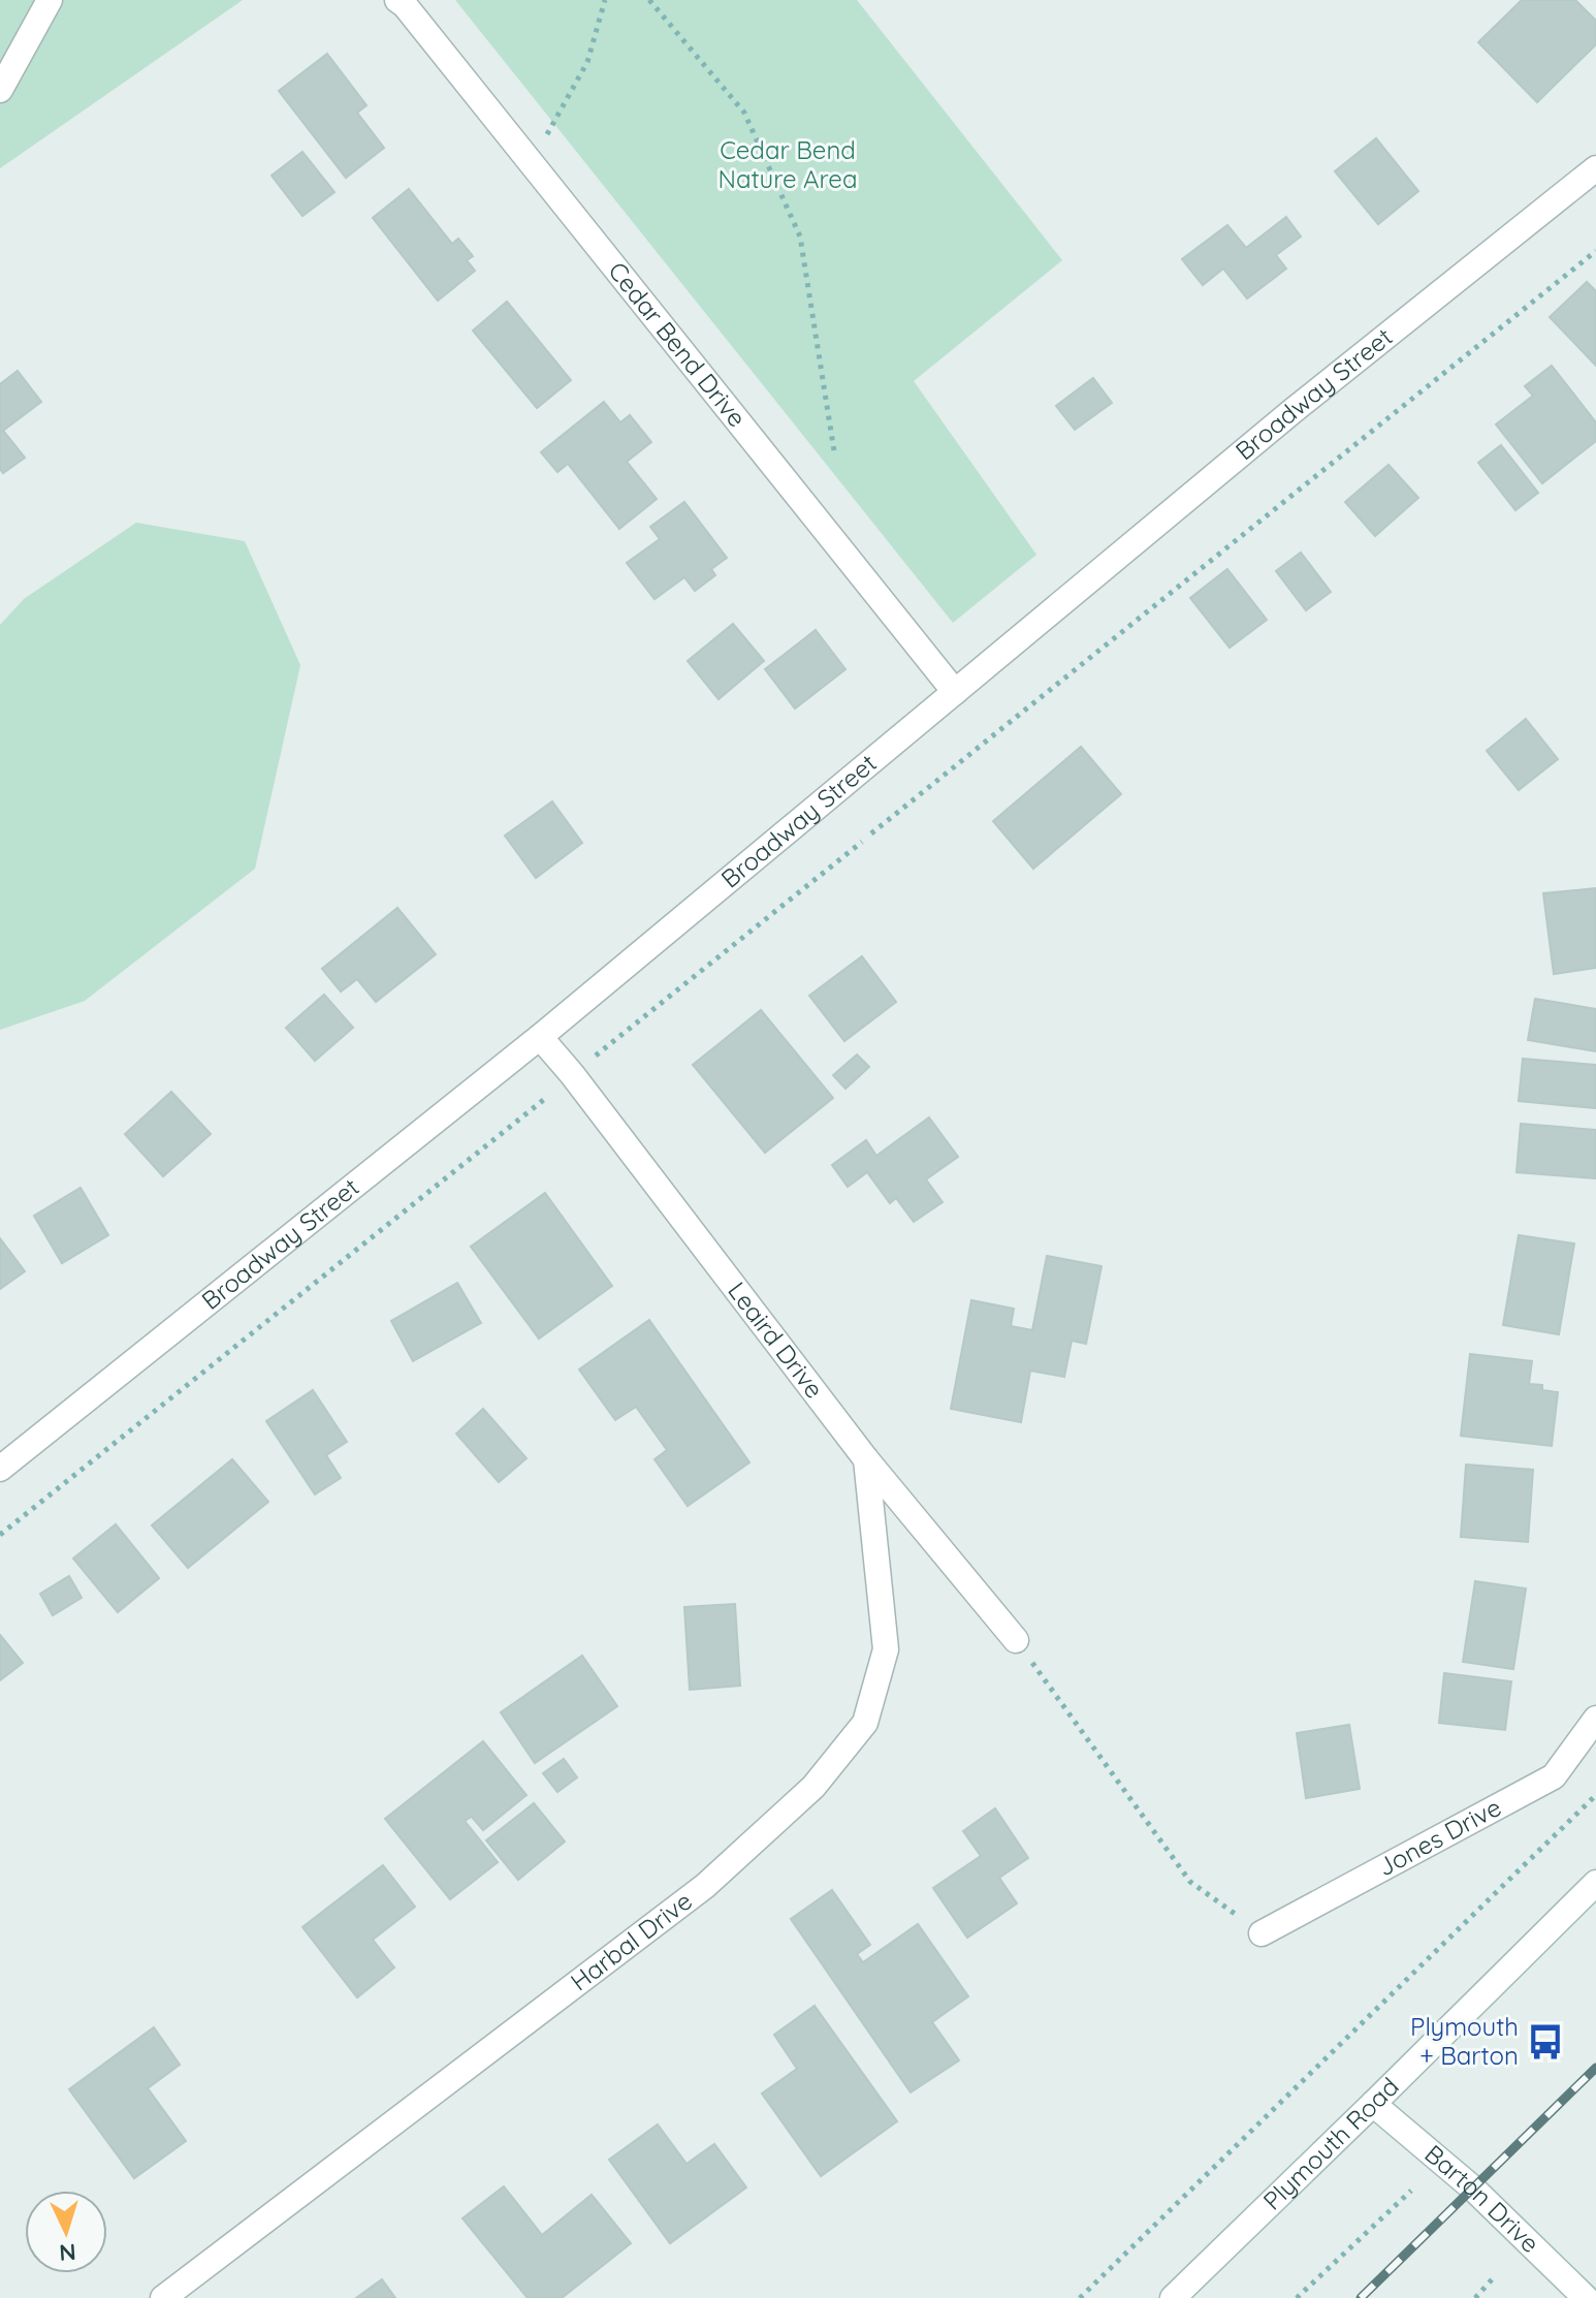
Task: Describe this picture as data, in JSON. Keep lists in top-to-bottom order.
{
  "streets": {
    "street": [
      "Cedar Bend Drive",
      "Broadway Street",
      "Leaird Drive",
      "Jones Drive",
      "Harbal Drive",
      "Plymouth Road",
      "Barton Drive"
    ]
  },
  "crossings": [
    ["Cedar Bend Drive", "Broadway Street"],
    ["Broadway Street", "Leaird Drive"],
    ["Leaird Drive", "Harbal Drive"],
    ["Plymouth Road", "Barton Drive"]
  ],
  "parks": ["Cedar Bend Nature Area"],
  "places": {
    "bus stop": ["Plymouth + Barton"]
  },
  "north": "bottom"
}
